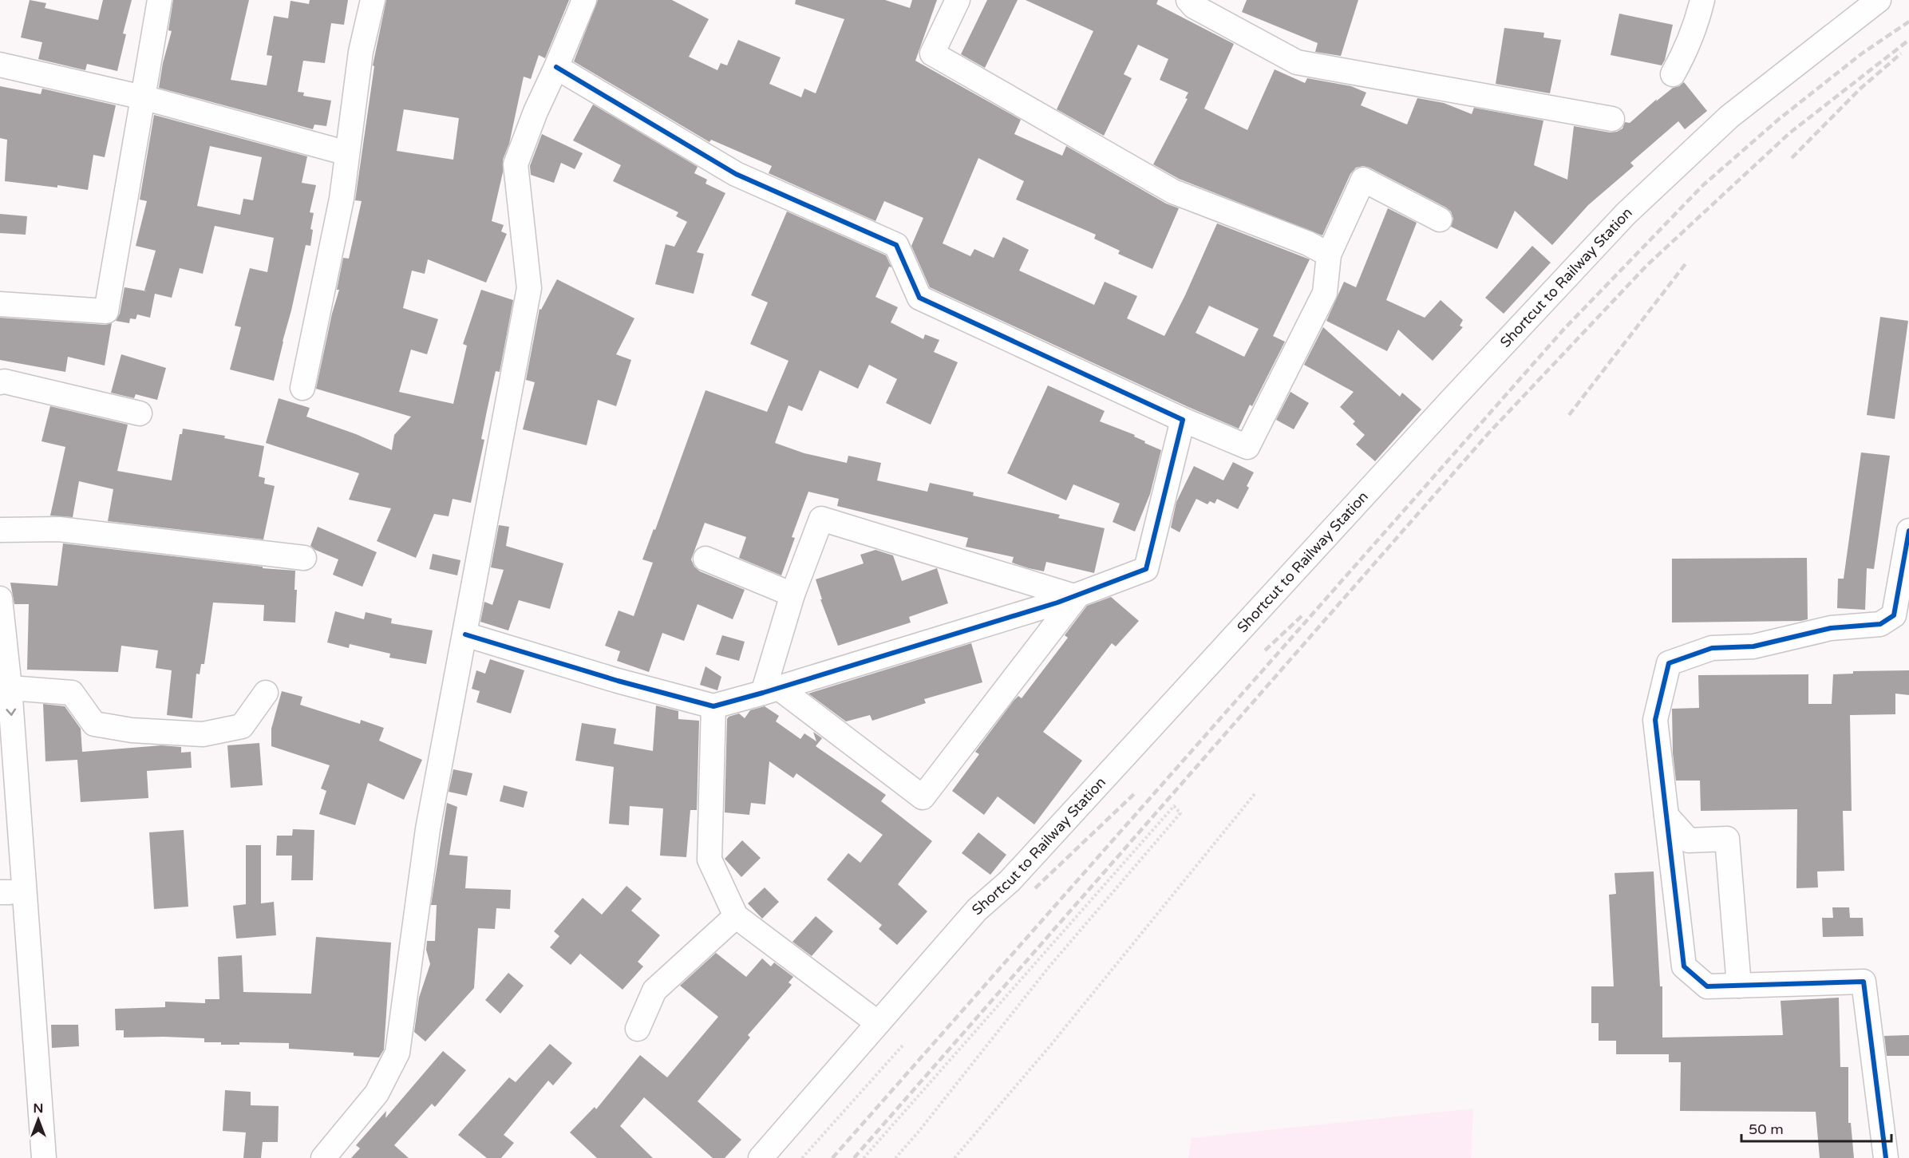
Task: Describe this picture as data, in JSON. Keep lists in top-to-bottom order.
{
  "streets": {
    "street": ["Shortcut to Railway Station"]
  },
  "scale_bar": "50 m",
  "north": "top"
}
